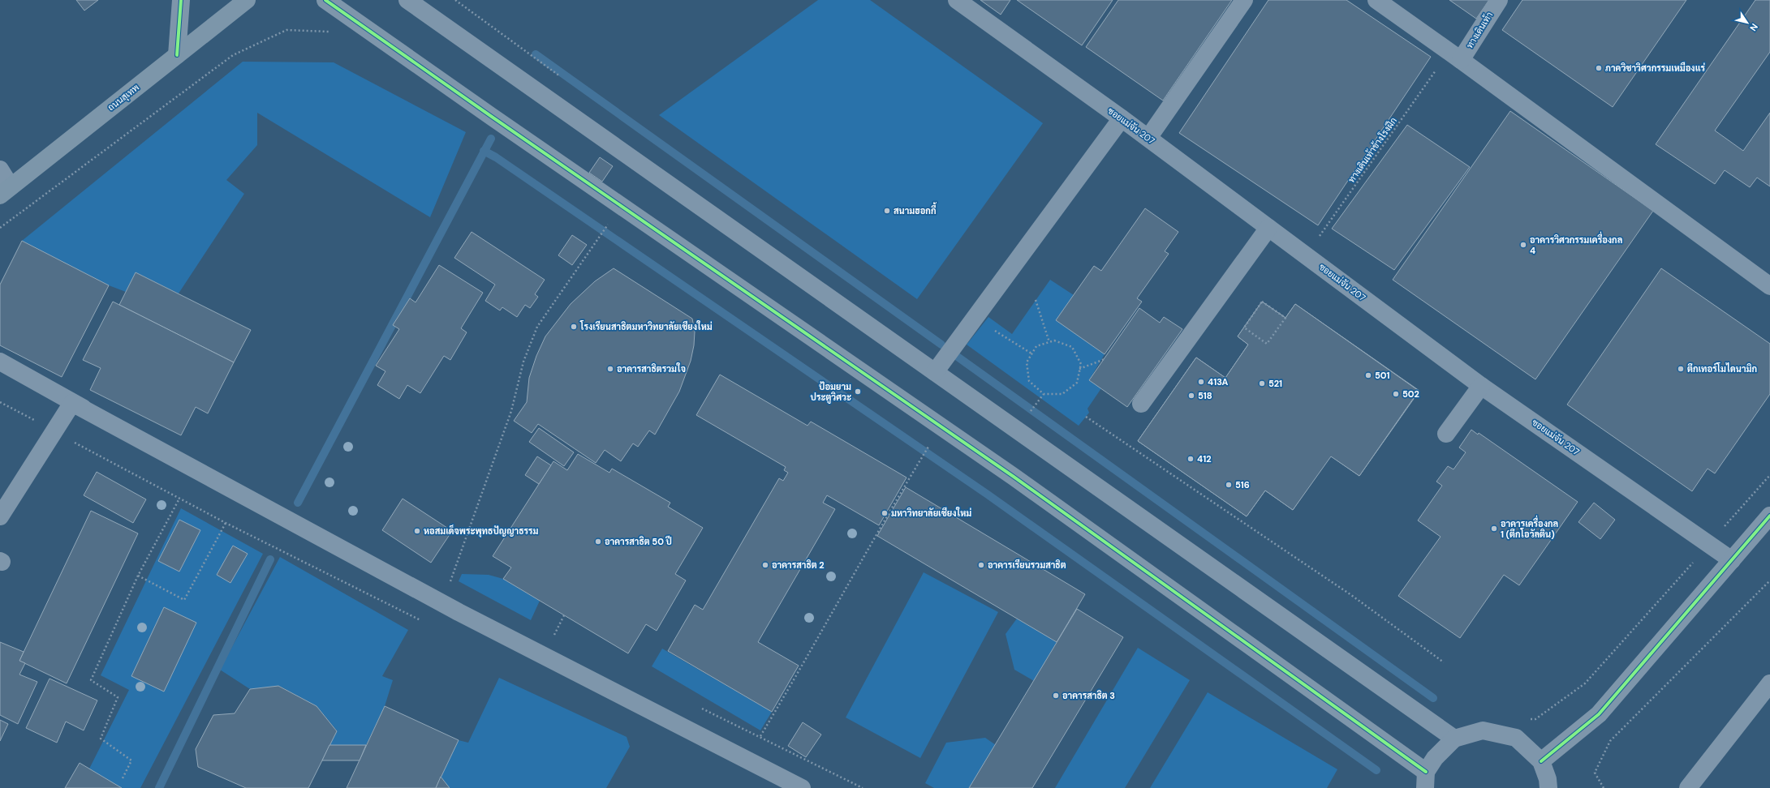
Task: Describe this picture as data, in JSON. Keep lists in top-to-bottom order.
{
  "streets": {
    "main road": ["ถนนสุเทพ"],
    "street": ["ทางเดินเท้า", "ซอยแม่จัน 207"],
    "path": ["ทางเดินเท้าข้างโรงฝึก"]
  },
  "crossings": [
    ["ทางเดินเท้า", "ทางเดินเท้าข้างโรงฝึก"],
    ["ซอยแม่จัน 207", "ทางเดินเท้าข้างโรงฝึก"]
  ],
  "places": [
    "ภาควิชาวิศวกรรมเหมืองแร่",
    "สนามฮอกกี้",
    "อาคารวิศวกรรมเครื่องกล 4",
    "โรงเรียนสาธิตมหาวิทยาลัยเชียงใหม่",
    "อาคารสาธิตรวมใจ",
    "ตึกเทอร์โมไดนามิก",
    "501",
    "413A",
    "521",
    "ป้อมยาม ประตูวิศวะ",
    "502",
    "518",
    "412",
    "516",
    "มหาวิทยาลัยเชียงใหม่",
    "อาคารเครื่องกล 1 (ตึกโอวัลติน)",
    "หอสมเด็จพระพุทธปัญญาธรรม",
    "อาคารสาธิต 50 ปี",
    "อาคารสาธิต 2",
    "อาคารเรียนรวมสาธิต",
    "อาคารสาธิต 3"
  ],
  "north": "bottom right"
}
